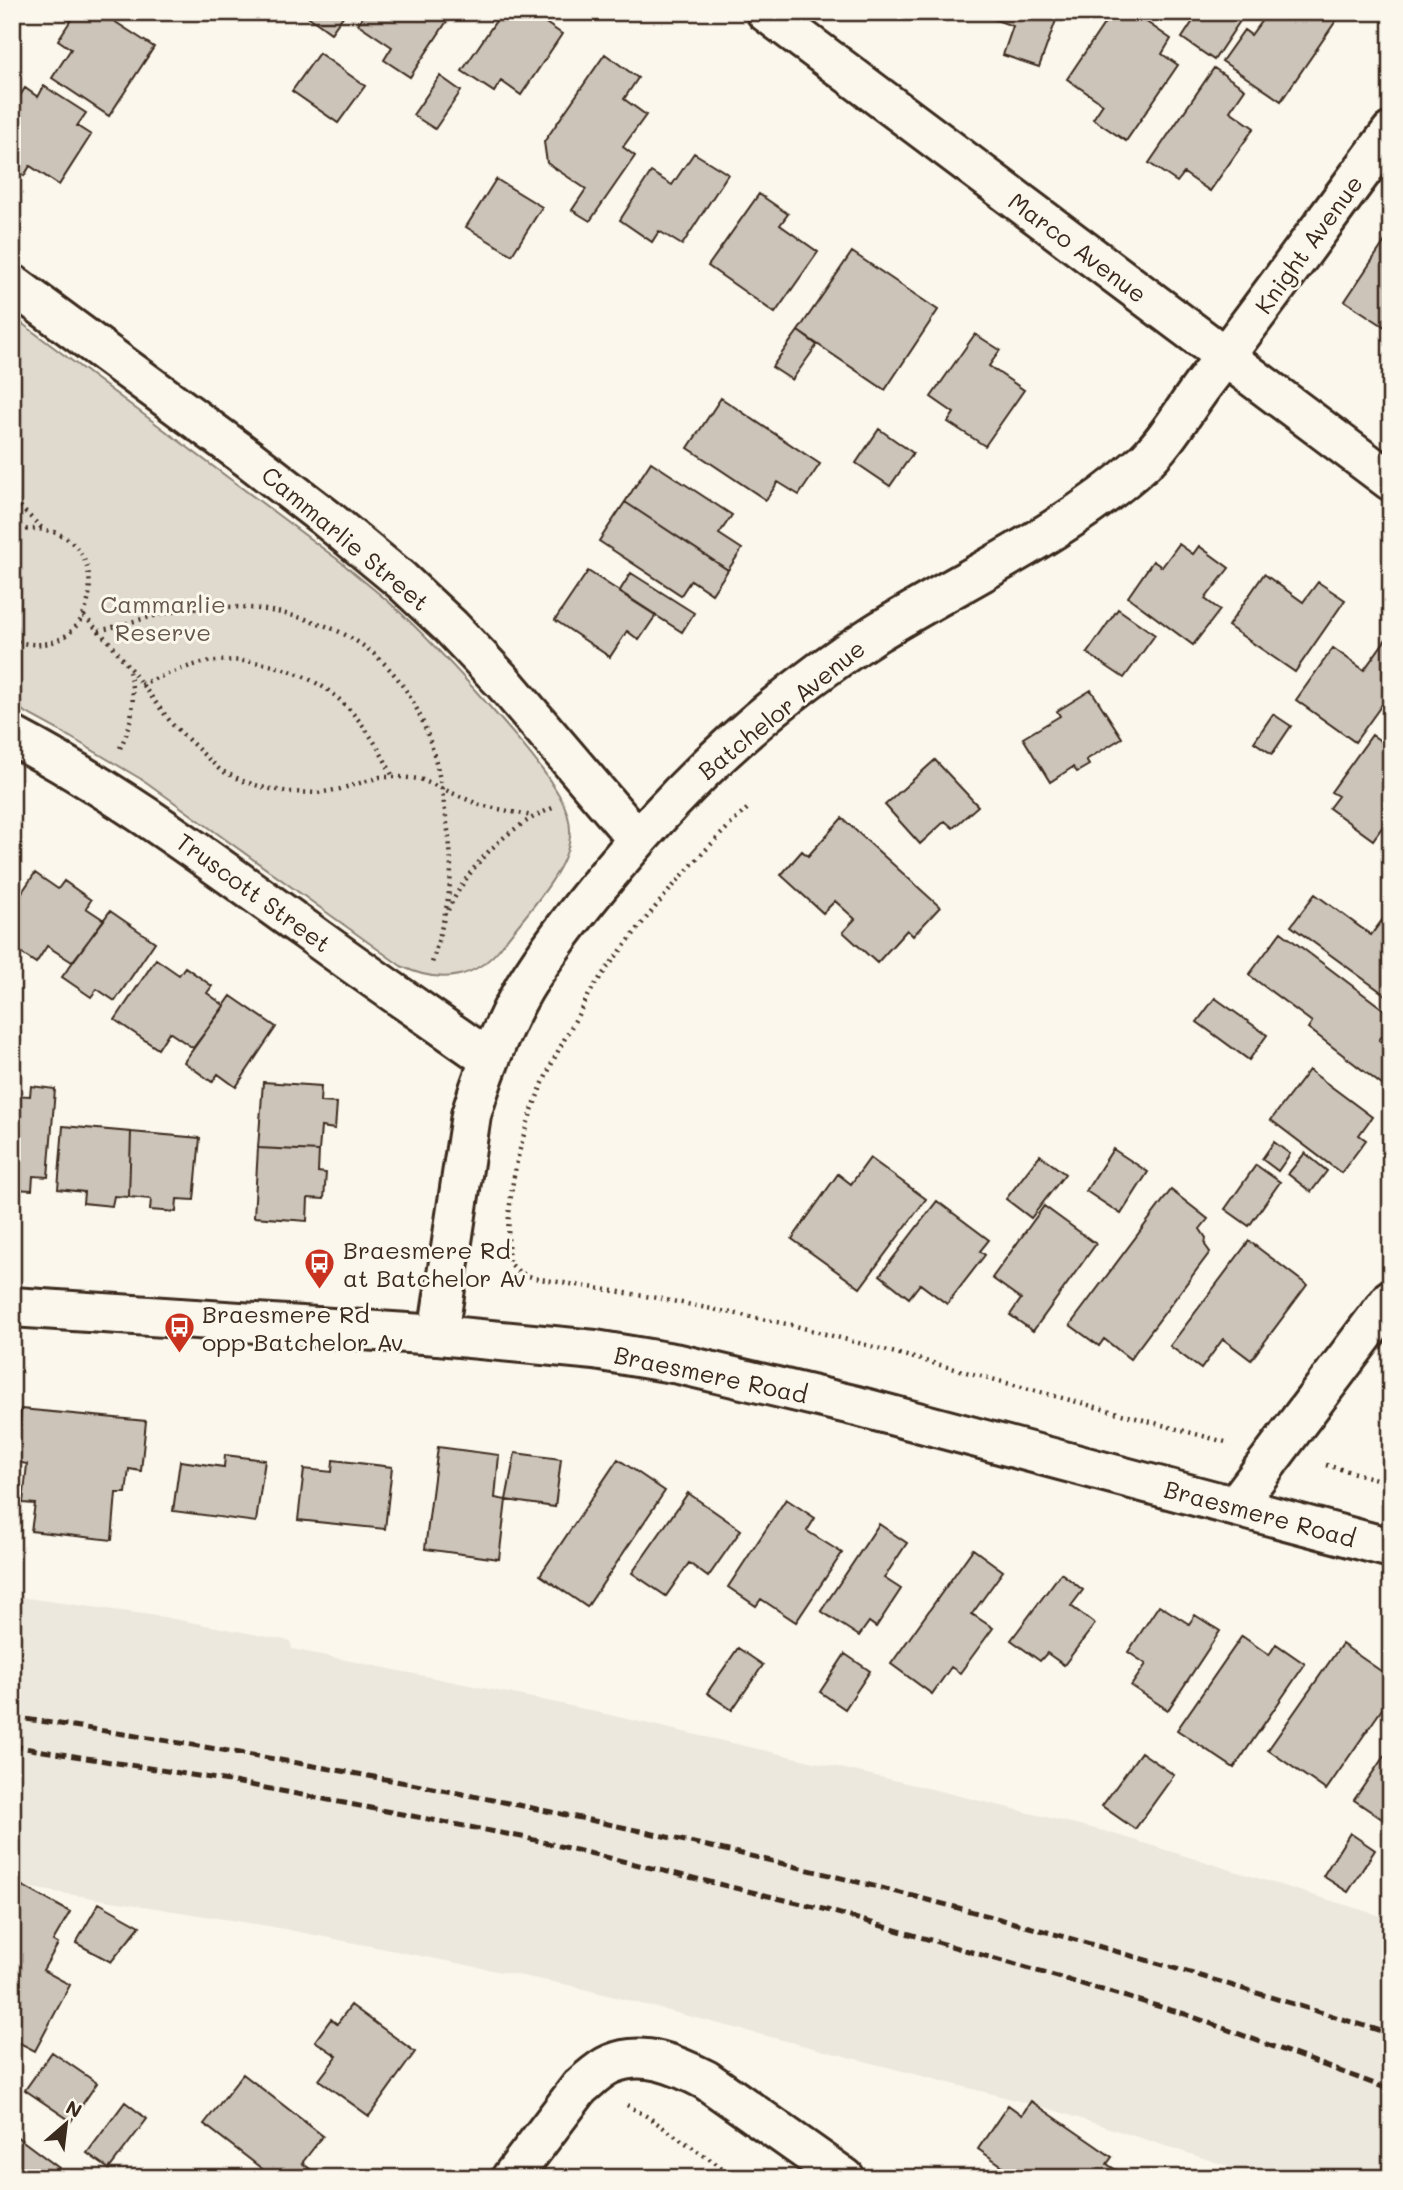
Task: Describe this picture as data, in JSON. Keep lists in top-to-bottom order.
{
  "streets": {
    "street": [
      "Knight Avenue",
      "Marco Avenue",
      "Cammarlie Street",
      "Batchelor Avenue",
      "Truscott Street",
      "Braesmere Road"
    ]
  },
  "crossings": [
    ["Knight Avenue", "Marco Avenue"],
    ["Knight Avenue", "Batchelor Avenue"],
    ["Marco Avenue", "Batchelor Avenue"],
    ["Cammarlie Street", "Batchelor Avenue"],
    ["Batchelor Avenue", "Truscott Street"],
    ["Batchelor Avenue", "Braesmere Road"]
  ],
  "parks": ["Cammarlie Reserve"],
  "places": {
    "bus stop": ["Braesmere Rd at Batchelor Av", "Braesmere Rd opp Batchelor Av"]
  },
  "north": "top right"
}
